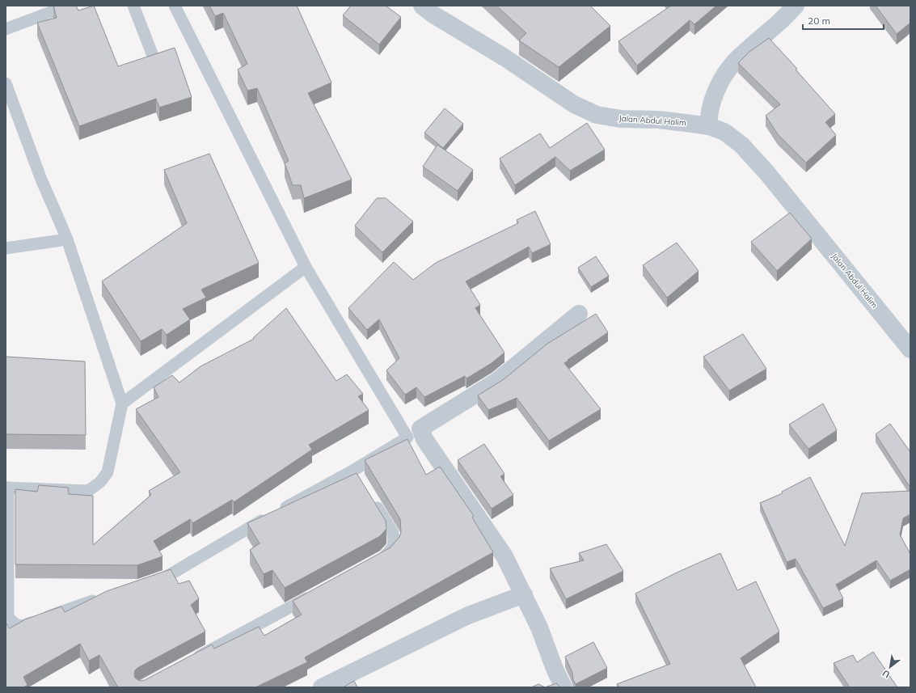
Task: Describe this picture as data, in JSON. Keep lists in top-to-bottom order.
{
  "streets": {
    "street": ["Jalan Abdul Halim"]
  },
  "scale_bar": "20 m",
  "north": "bottom left"
}
